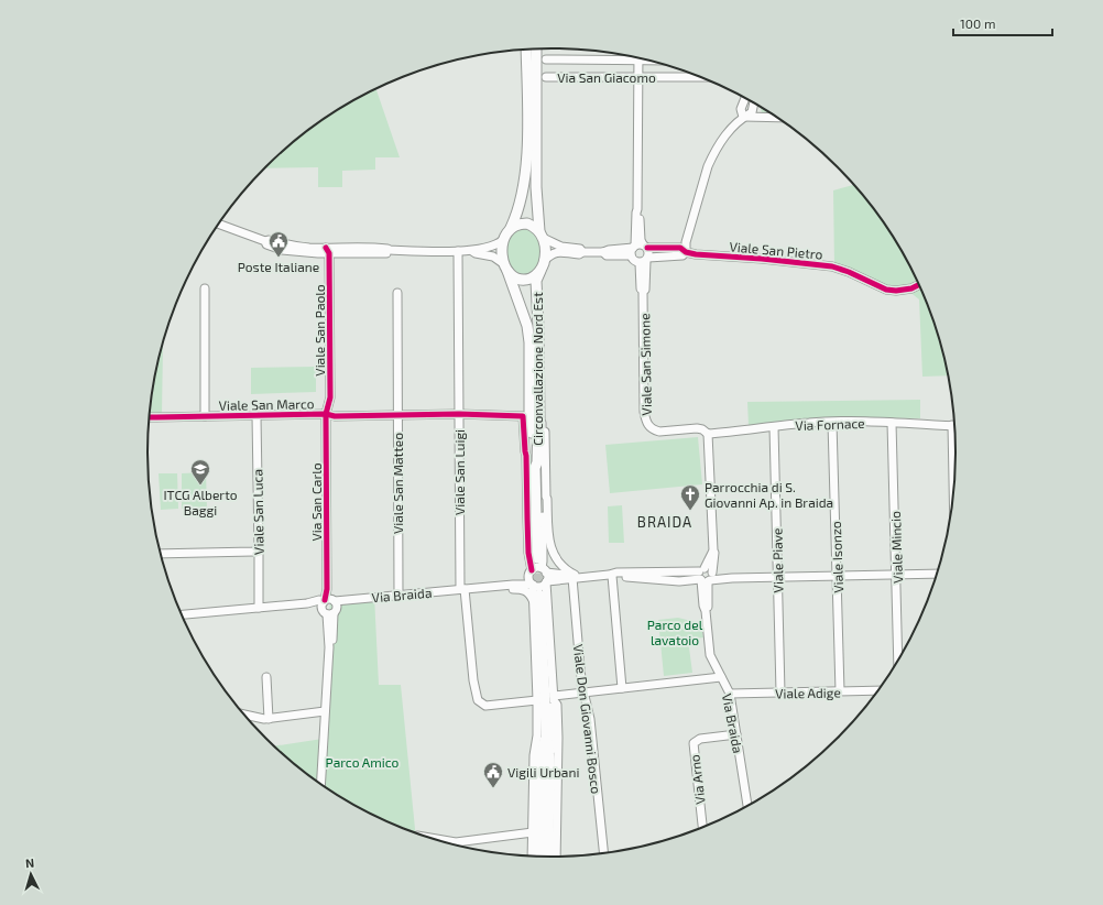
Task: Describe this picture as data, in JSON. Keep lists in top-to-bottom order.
{
  "streets": {
    "main road": ["Circonvallazione Nord Est"],
    "street": [
      "Via San Giacomo",
      "Viale San Pietro",
      "Viale San Paolo",
      "Viale San Simone",
      "Viale San Marco",
      "Via Fornace",
      "Viale San Luigi",
      "Viale San Matteo",
      "Via San Carlo",
      "Viale San Luca",
      "Viale Mincio",
      "Viale Isonzo",
      "Viale Piave",
      "Via Braida",
      "Viale Adige",
      "Viale Don Giovanni Bosco",
      "Via Arno"
    ]
  },
  "crossings": [
    ["Viale San Pietro", "Viale San Simone"],
    ["Viale San Pietro", "Circonvallazione Nord Est"],
    ["Viale San Paolo", "Viale San Marco"],
    ["Viale San Paolo", "Via San Carlo"],
    ["Viale San Simone", "Via Fornace"],
    ["Circonvallazione Nord Est", "Viale San Marco"],
    ["Circonvallazione Nord Est", "Via Braida"],
    ["Viale San Marco", "Viale San Luigi"],
    ["Viale San Marco", "Viale San Matteo"],
    ["Viale San Marco", "Via San Carlo"],
    ["Viale San Marco", "Viale San Luca"],
    ["Via Fornace", "Viale Mincio"],
    ["Via Fornace", "Viale Isonzo"],
    ["Via Fornace", "Viale Piave"],
    ["Viale San Luigi", "Via Braida"],
    ["Viale San Matteo", "Via Braida"],
    ["Via San Carlo", "Via Braida"],
    ["Viale San Luca", "Via Braida"],
    ["Viale Isonzo", "Viale Adige"],
    ["Viale Piave", "Viale Adige"],
    ["Via Braida", "Viale Adige"],
    ["Via Braida", "Viale Don Giovanni Bosco"],
    ["Via Braida", "Via Arno"]
  ],
  "districts": ["BRAIDA"],
  "parks": ["Parco del lavatoio", "Parco Amico"],
  "places": {
    "public building": ["Poste Italiane", "Vigili Urbani"],
    "school or university": ["ITCG Alberto Baggi"],
    "church": ["Parrocchia di S. Giovanni Ap. in Braida"]
  },
  "scale_bar": "100 m",
  "north": "top"
}
